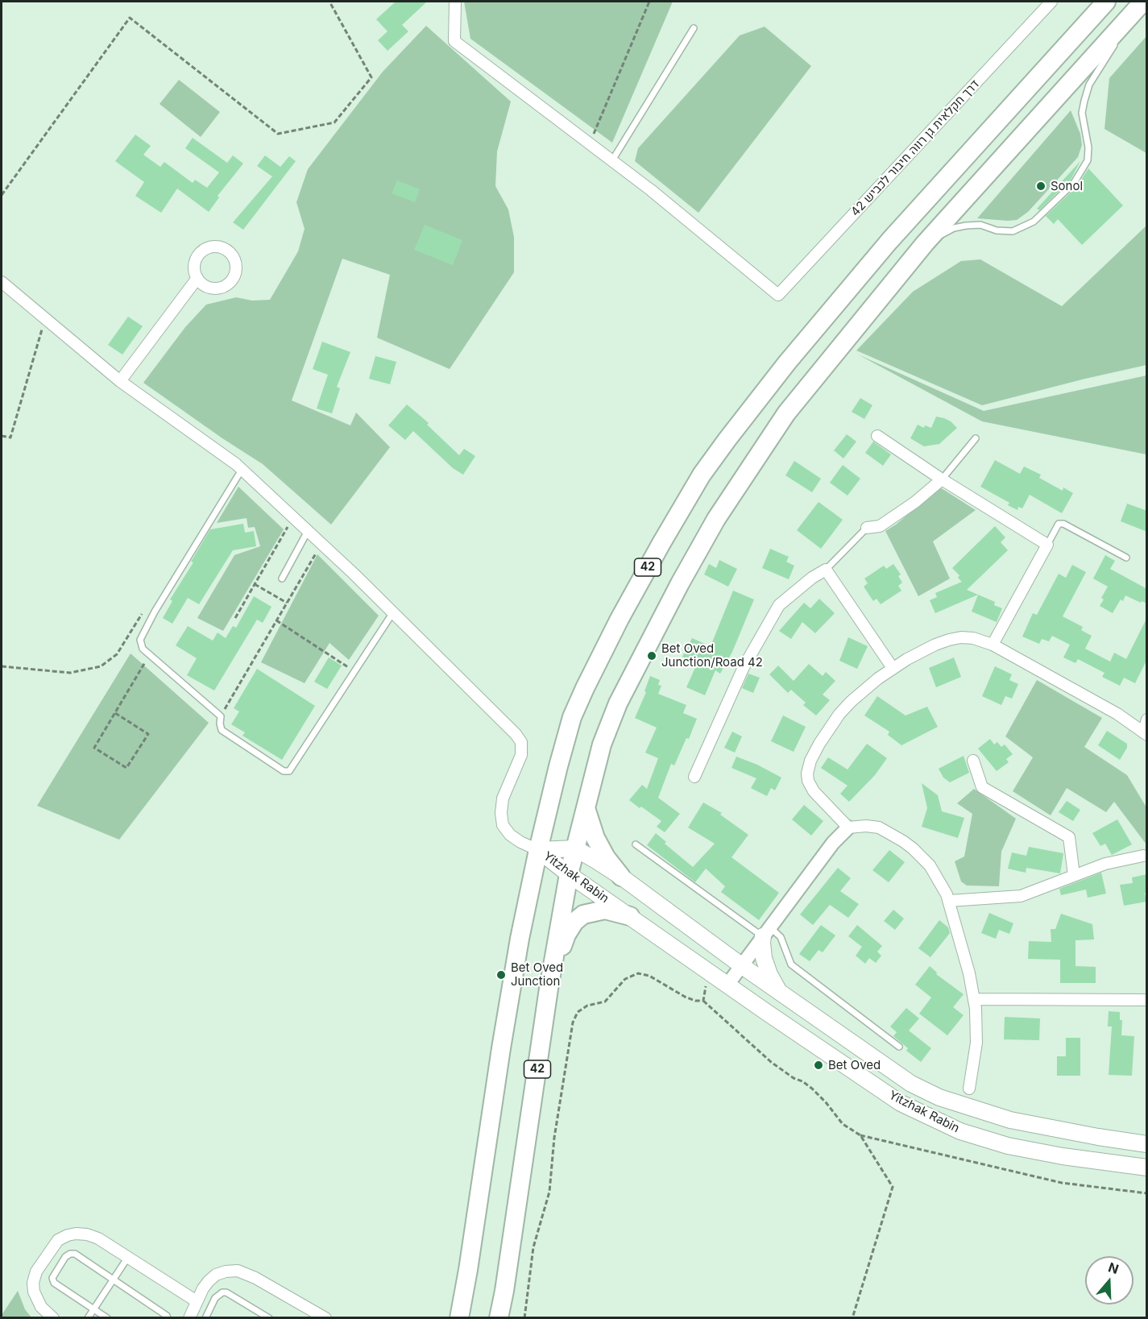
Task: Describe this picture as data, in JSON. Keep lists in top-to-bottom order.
{
  "streets": {
    "highway": ["42"],
    "main road": ["Yitzhak Rabin"],
    "street": ["דרך חקלאית גן רווה חיבור לכביש 42"]
  },
  "crossings": [
    ["42", "Yitzhak Rabin"]
  ],
  "places": [
    "Sonol",
    "Bet Oved Junction/Road 42",
    "Bet Oved Junction",
    "Bet Oved"
  ],
  "north": "top"
}
